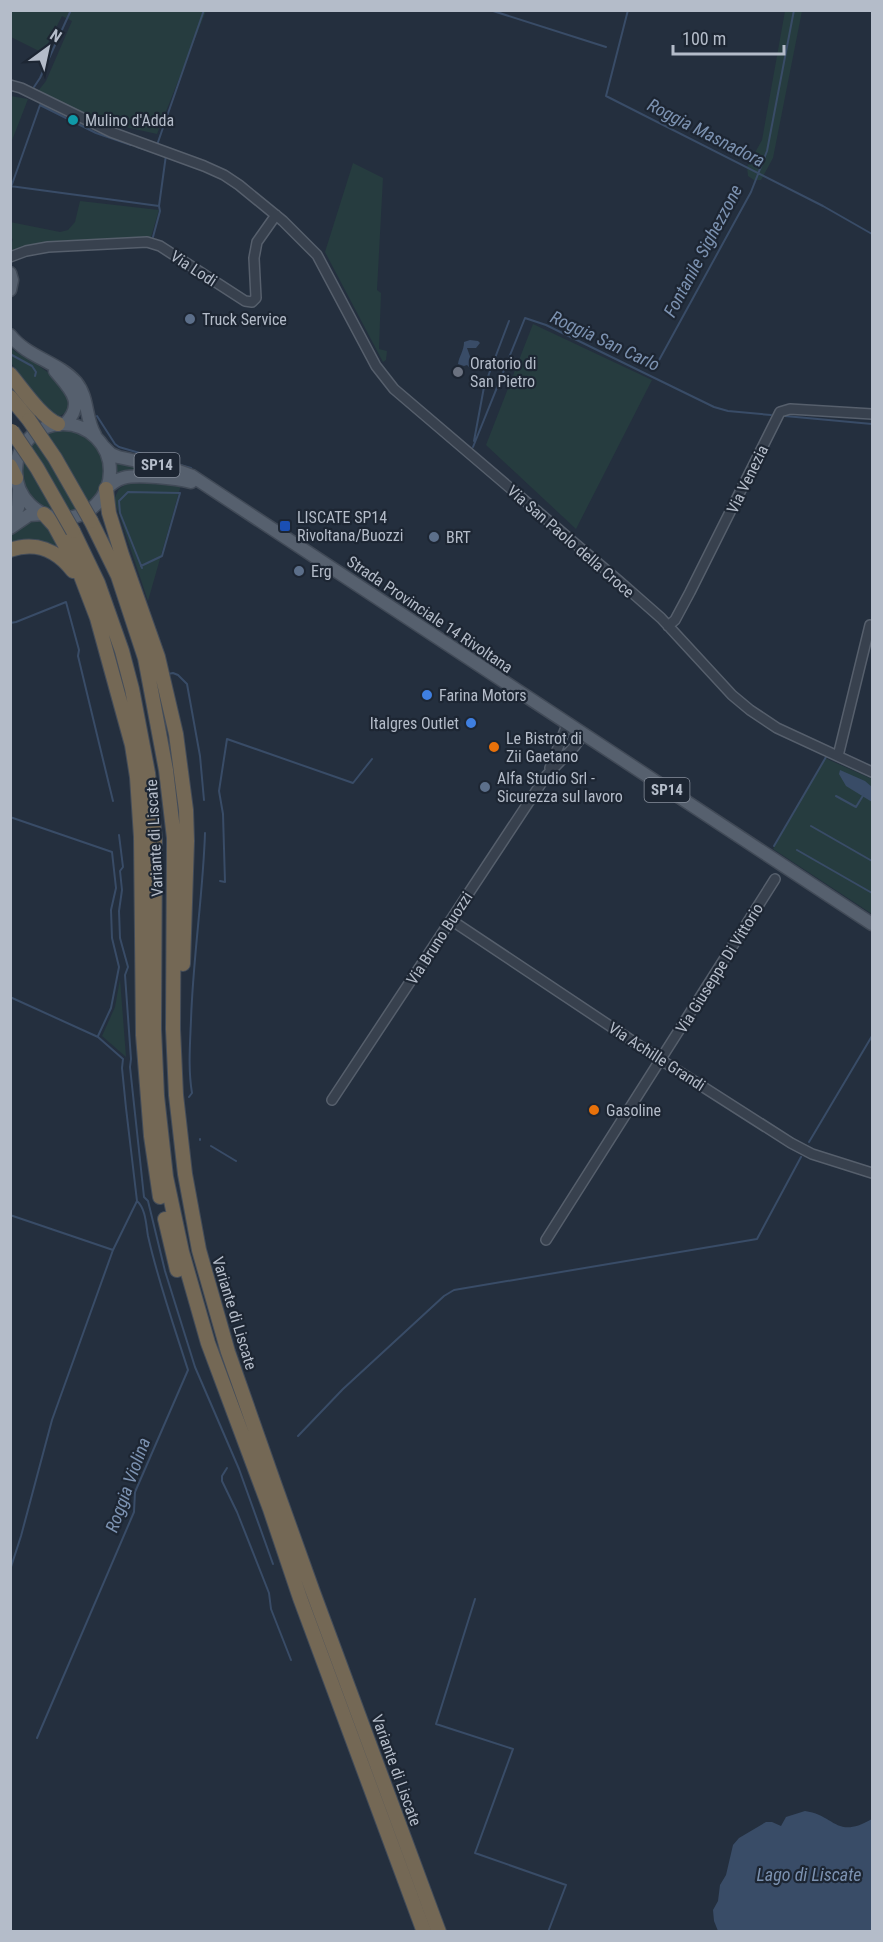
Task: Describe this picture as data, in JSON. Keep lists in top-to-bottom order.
{
  "streets": {
    "highway": ["Variante di Liscate"],
    "main road": ["SP14", "Strada Provinciale 14 Rivoltana"],
    "street": [
      "Via Lodi",
      "Via Venezia",
      "Via San Paolo della Croce",
      "Via Bruno Buozzi",
      "Via Giuseppe Di Vittorio",
      "Via Achille Grandi"
    ]
  },
  "crossings": [
    ["Via Lodi", "Via San Paolo della Croce"],
    ["Via Venezia", "Via San Paolo della Croce"],
    ["Strada Provinciale 14 Rivoltana", "Via Bruno Buozzi"],
    ["Via Bruno Buozzi", "Via Achille Grandi"],
    ["Via Giuseppe Di Vittorio", "Via Achille Grandi"]
  ],
  "water": [
    "Roggia Masnadora",
    "Fontanile Sighezzone",
    "Roggia San Carlo",
    "Roggia Violina",
    "Lago di Liscate"
  ],
  "places": {
    "other": [
      "Mulino d'Adda",
      "Truck Service",
      "Oratorio di San Pietro",
      "BRT",
      "Erg",
      "Farina Motors",
      "Italgres Outlet",
      "Le Bistrot di Zii Gaetano",
      "Alfa Studio Srl - Sicurezza sul lavoro",
      "Gasoline"
    ],
    "transit": ["LISCATE SP14 Rivoltana/Buozzi"]
  },
  "scale_bar": "100 m",
  "north": "top right"
}
